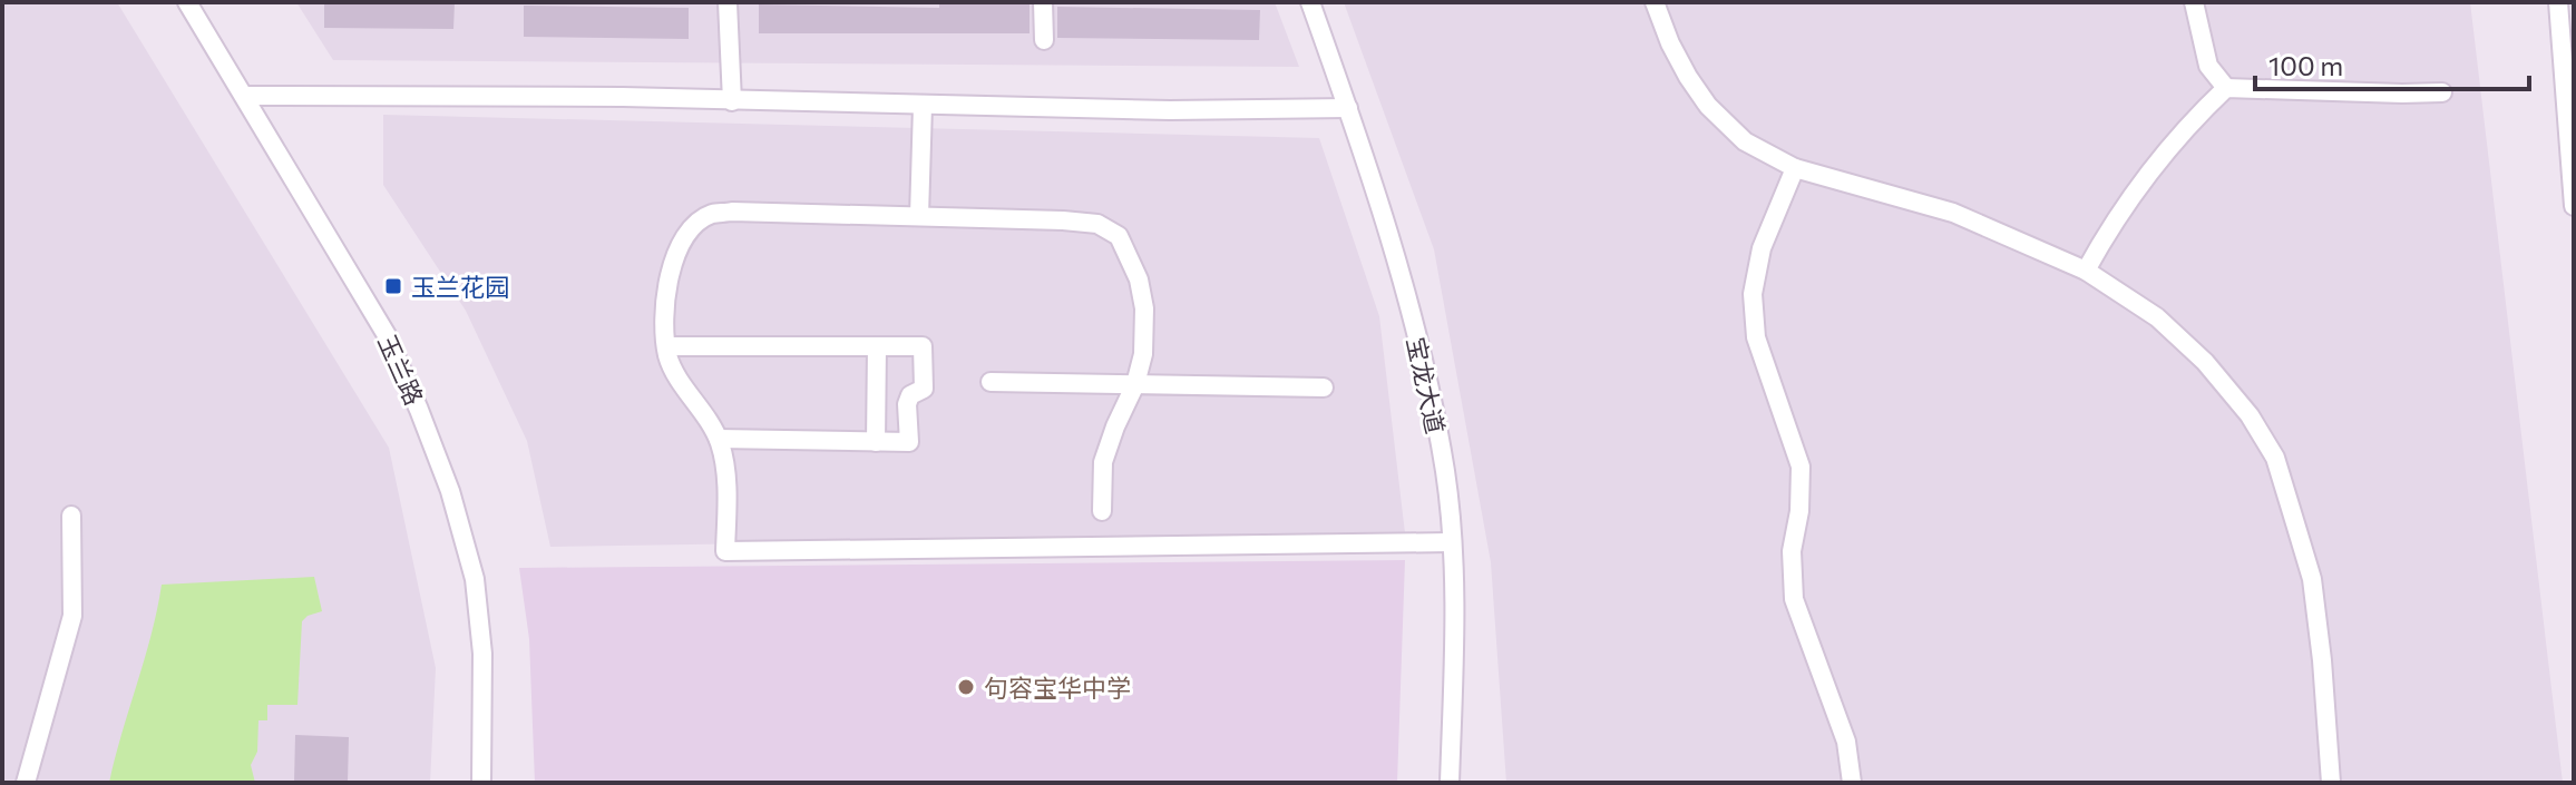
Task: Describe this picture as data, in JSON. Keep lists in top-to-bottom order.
{
  "streets": {
    "street": ["玉兰路", "宝龙大道"]
  },
  "places": {
    "transit": ["玉兰花园"],
    "other": ["句容宝华中学"]
  },
  "scale_bar": "100 m"
}
